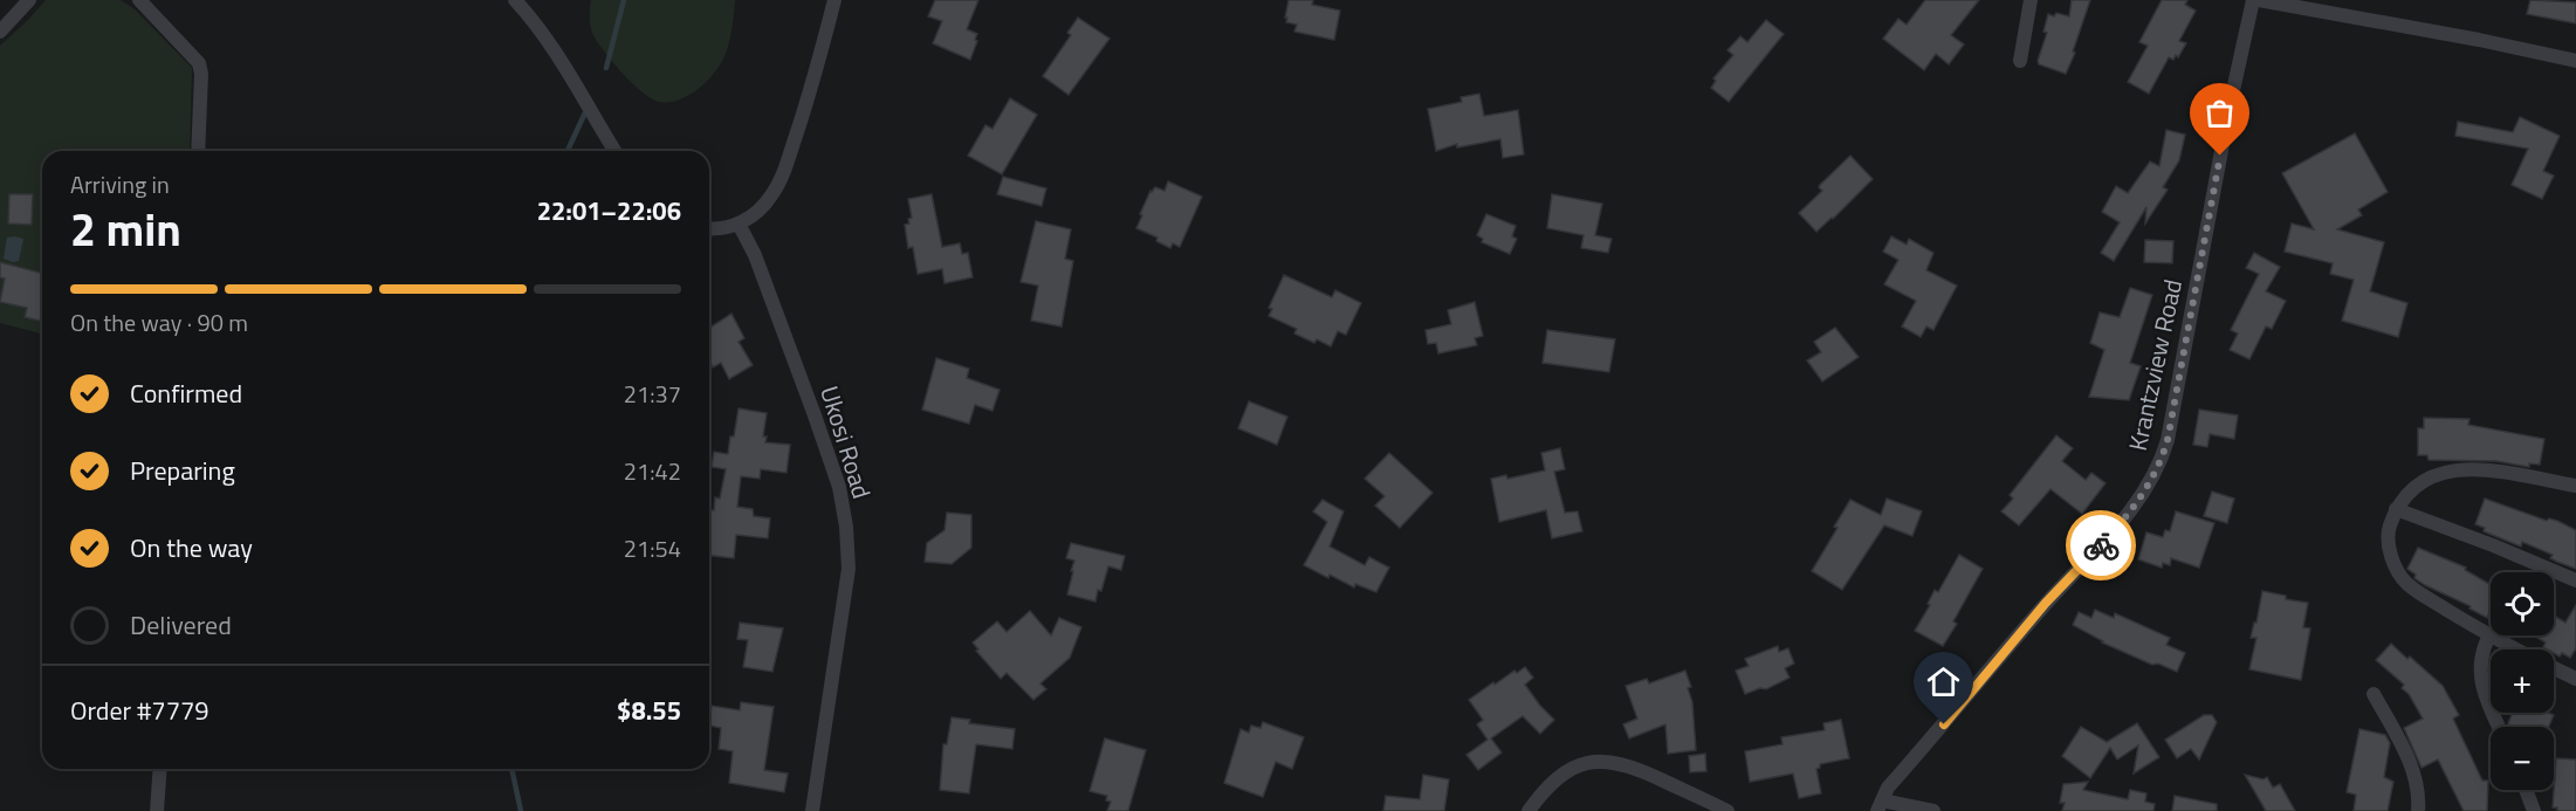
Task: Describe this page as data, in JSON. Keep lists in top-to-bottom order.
{
  "streets": {
    "street": ["Krantzview Road", "Ukosi Road"]
  },
  "page": {
    "heading": ["2 min", "Arriving in", "22:01–22:06"],
    "panel": ["Order #7779", "$8.55"],
    "bar": "On the way · 90 m",
    "list": [
      ["Confirmed", "21:37"],
      ["Preparing", "21:42"],
      ["On the way", "21:54"],
      "Delivered"
    ],
    "map_buttons": ["+", "−"]
  }
}
